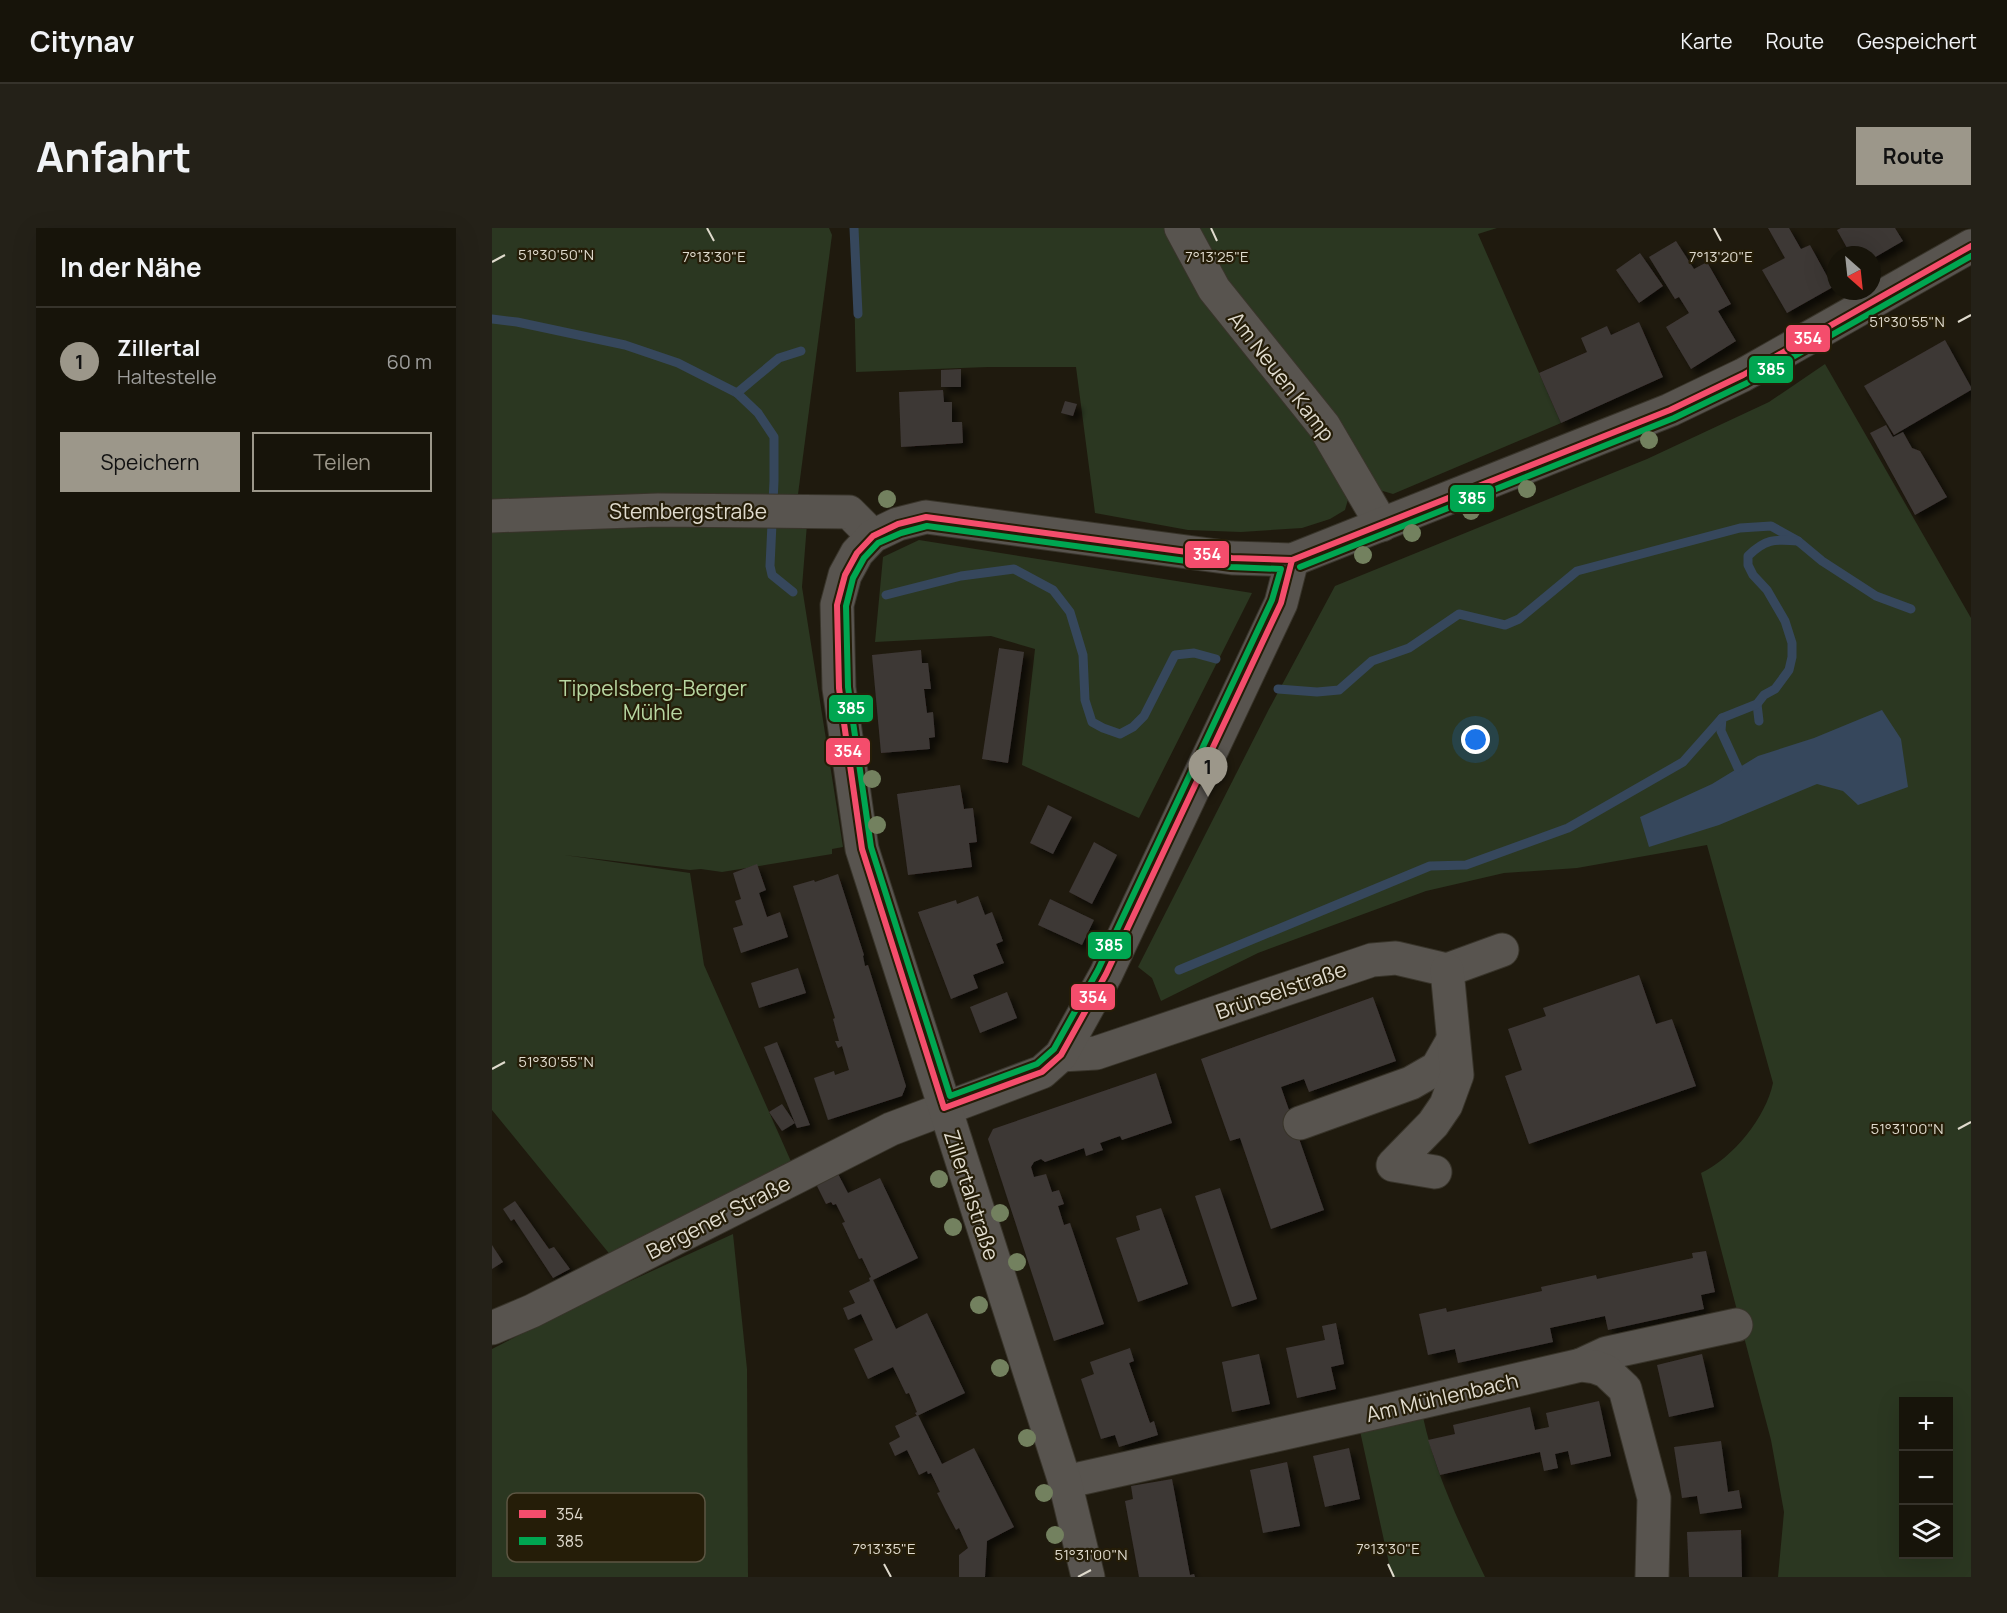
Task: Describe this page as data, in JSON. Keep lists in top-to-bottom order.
{
  "streets": {
    "street": [
      "Am Neuen Kamp",
      "Stembergstraße",
      "Brünselstraße",
      "Zillertalstraße",
      "Bergener Straße",
      "Am Mühlenbach"
    ]
  },
  "crossings": [
    ["Stembergstraße", "Zillertalstraße"],
    ["Zillertalstraße", "Bergener Straße"],
    ["Zillertalstraße", "Am Mühlenbach"]
  ],
  "parks": ["Tippelsberg-Berger Mühle"],
  "lines": ["transit line 354", "transit line 385"],
  "legend": ["354", "385"],
  "north": "bottom right",
  "page": {
    "header": "Citynav",
    "nav": ["Karte", "Route", "Gespeichert"],
    "title": "Anfahrt",
    "buttons": [
      "Route",
      ["Speichern", "Teilen"]
    ],
    "heading": "In der Nähe",
    "list": [
      {
        "mark": "1",
        "name": "Zillertal",
        "note": "Haltestelle",
        "value": "60 m"
      }
    ],
    "pins": "1",
    "map_buttons": ["+", "−"]
  },
  "coordinates": [
    "51°30'50\"N",
    "7°13'30\"E",
    "7°13'25\"E",
    "7°13'20\"E",
    "51°30'55\"N",
    "51°31'00\"N",
    "7°13'35\"E"
  ]
}
